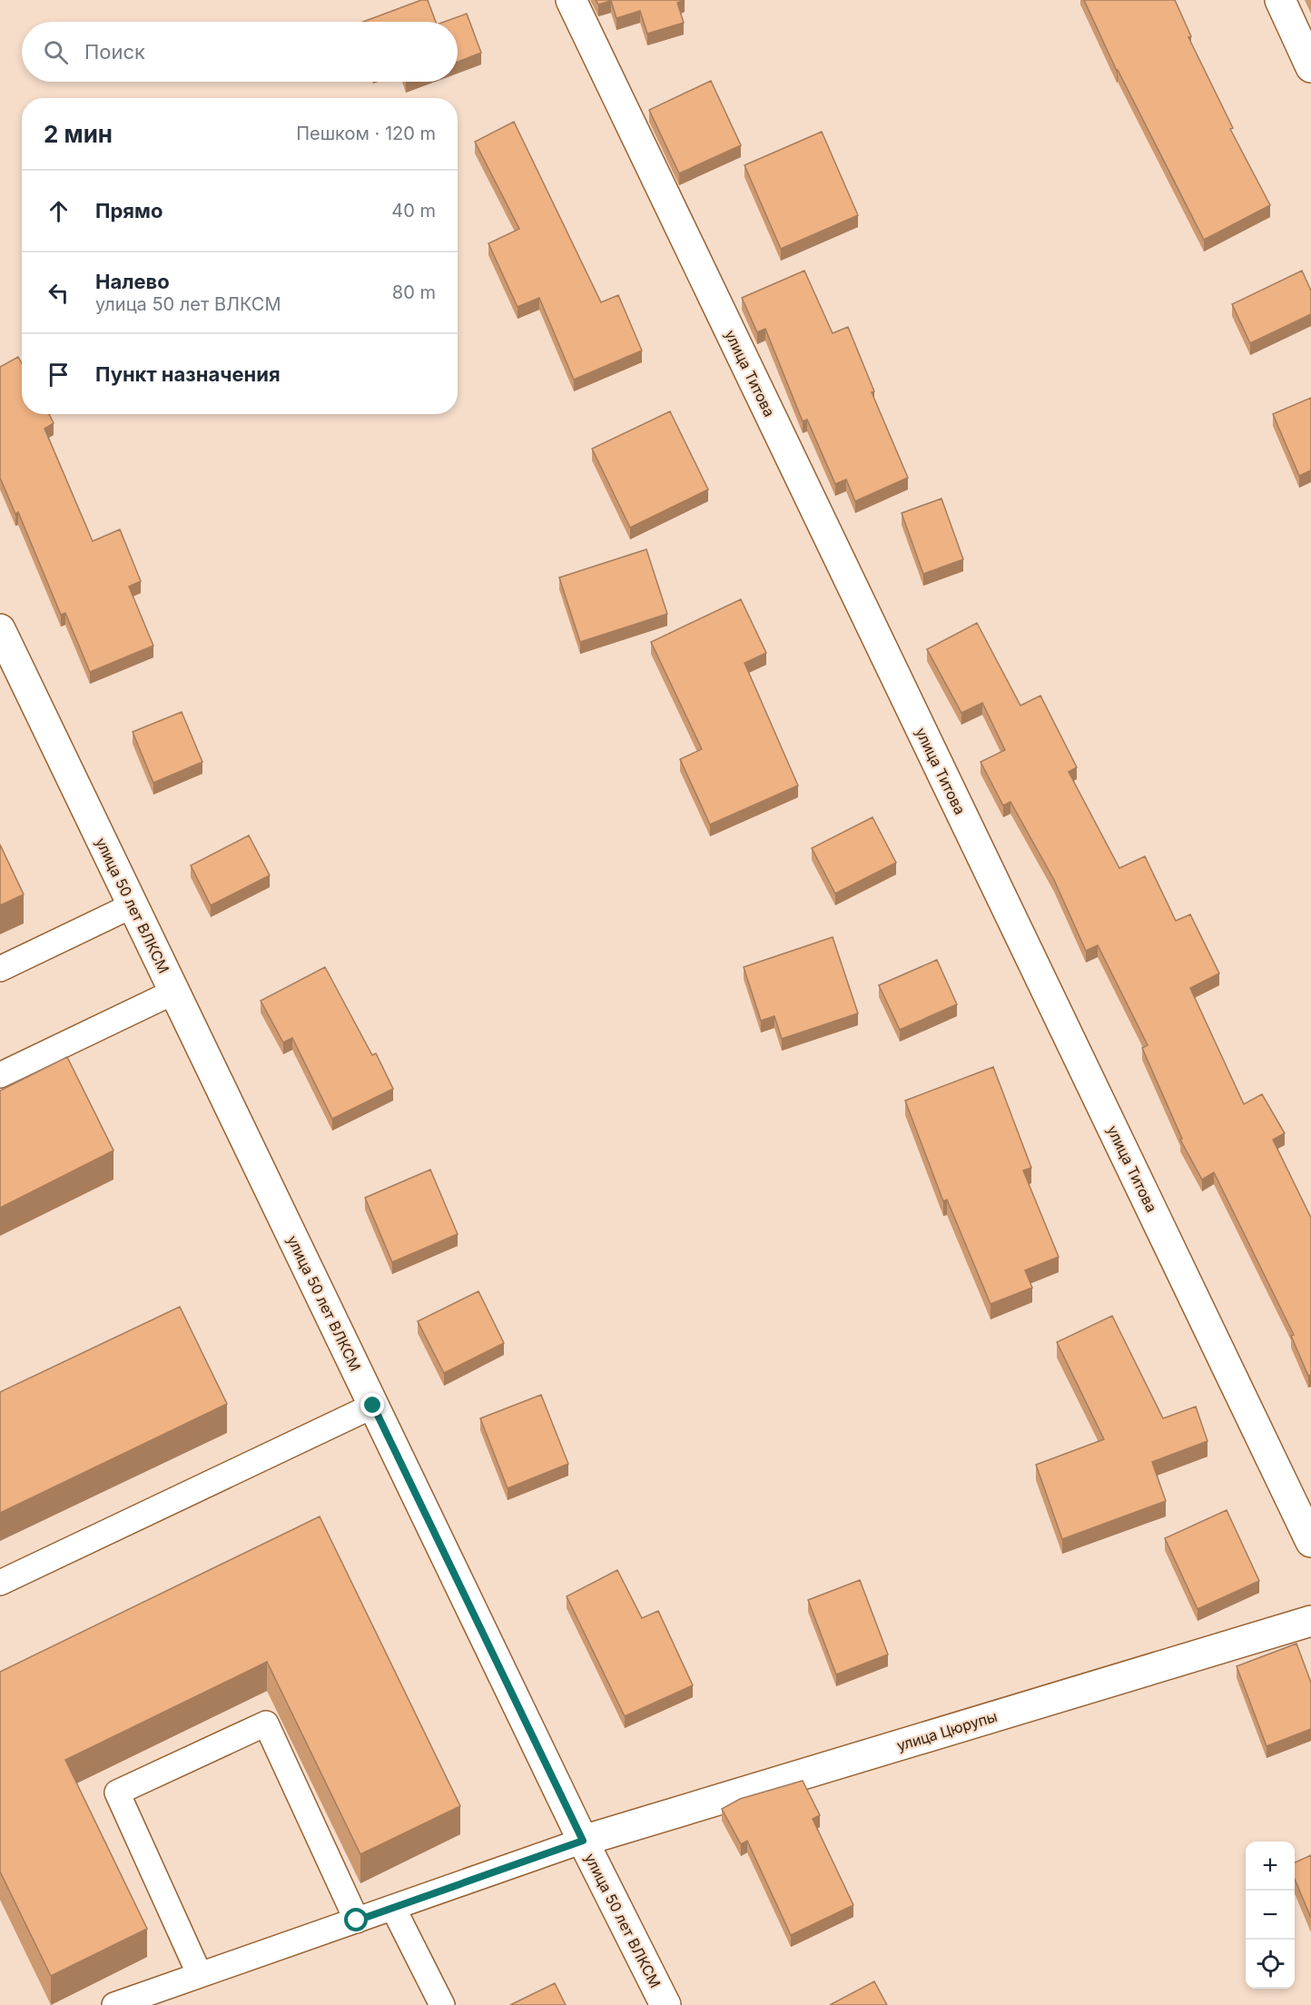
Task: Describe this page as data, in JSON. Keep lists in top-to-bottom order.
{
  "streets": {
    "street": ["улица Титова", "улица 50 лет ВЛКСМ", "улица Цюрупы"]
  },
  "crossings": [
    ["улица 50 лет ВЛКСМ", "улица Цюрупы"]
  ],
  "page": {
    "search": "Поиск",
    "heading": ["2 мин", "Пешком · 120 m"],
    "list": [
      ["Прямо", "40 m"],
      ["Налево", "улица 50 лет ВЛКСМ", "80 m"],
      "Пункт назначения"
    ],
    "map_buttons": ["+", "−"]
  }
}
